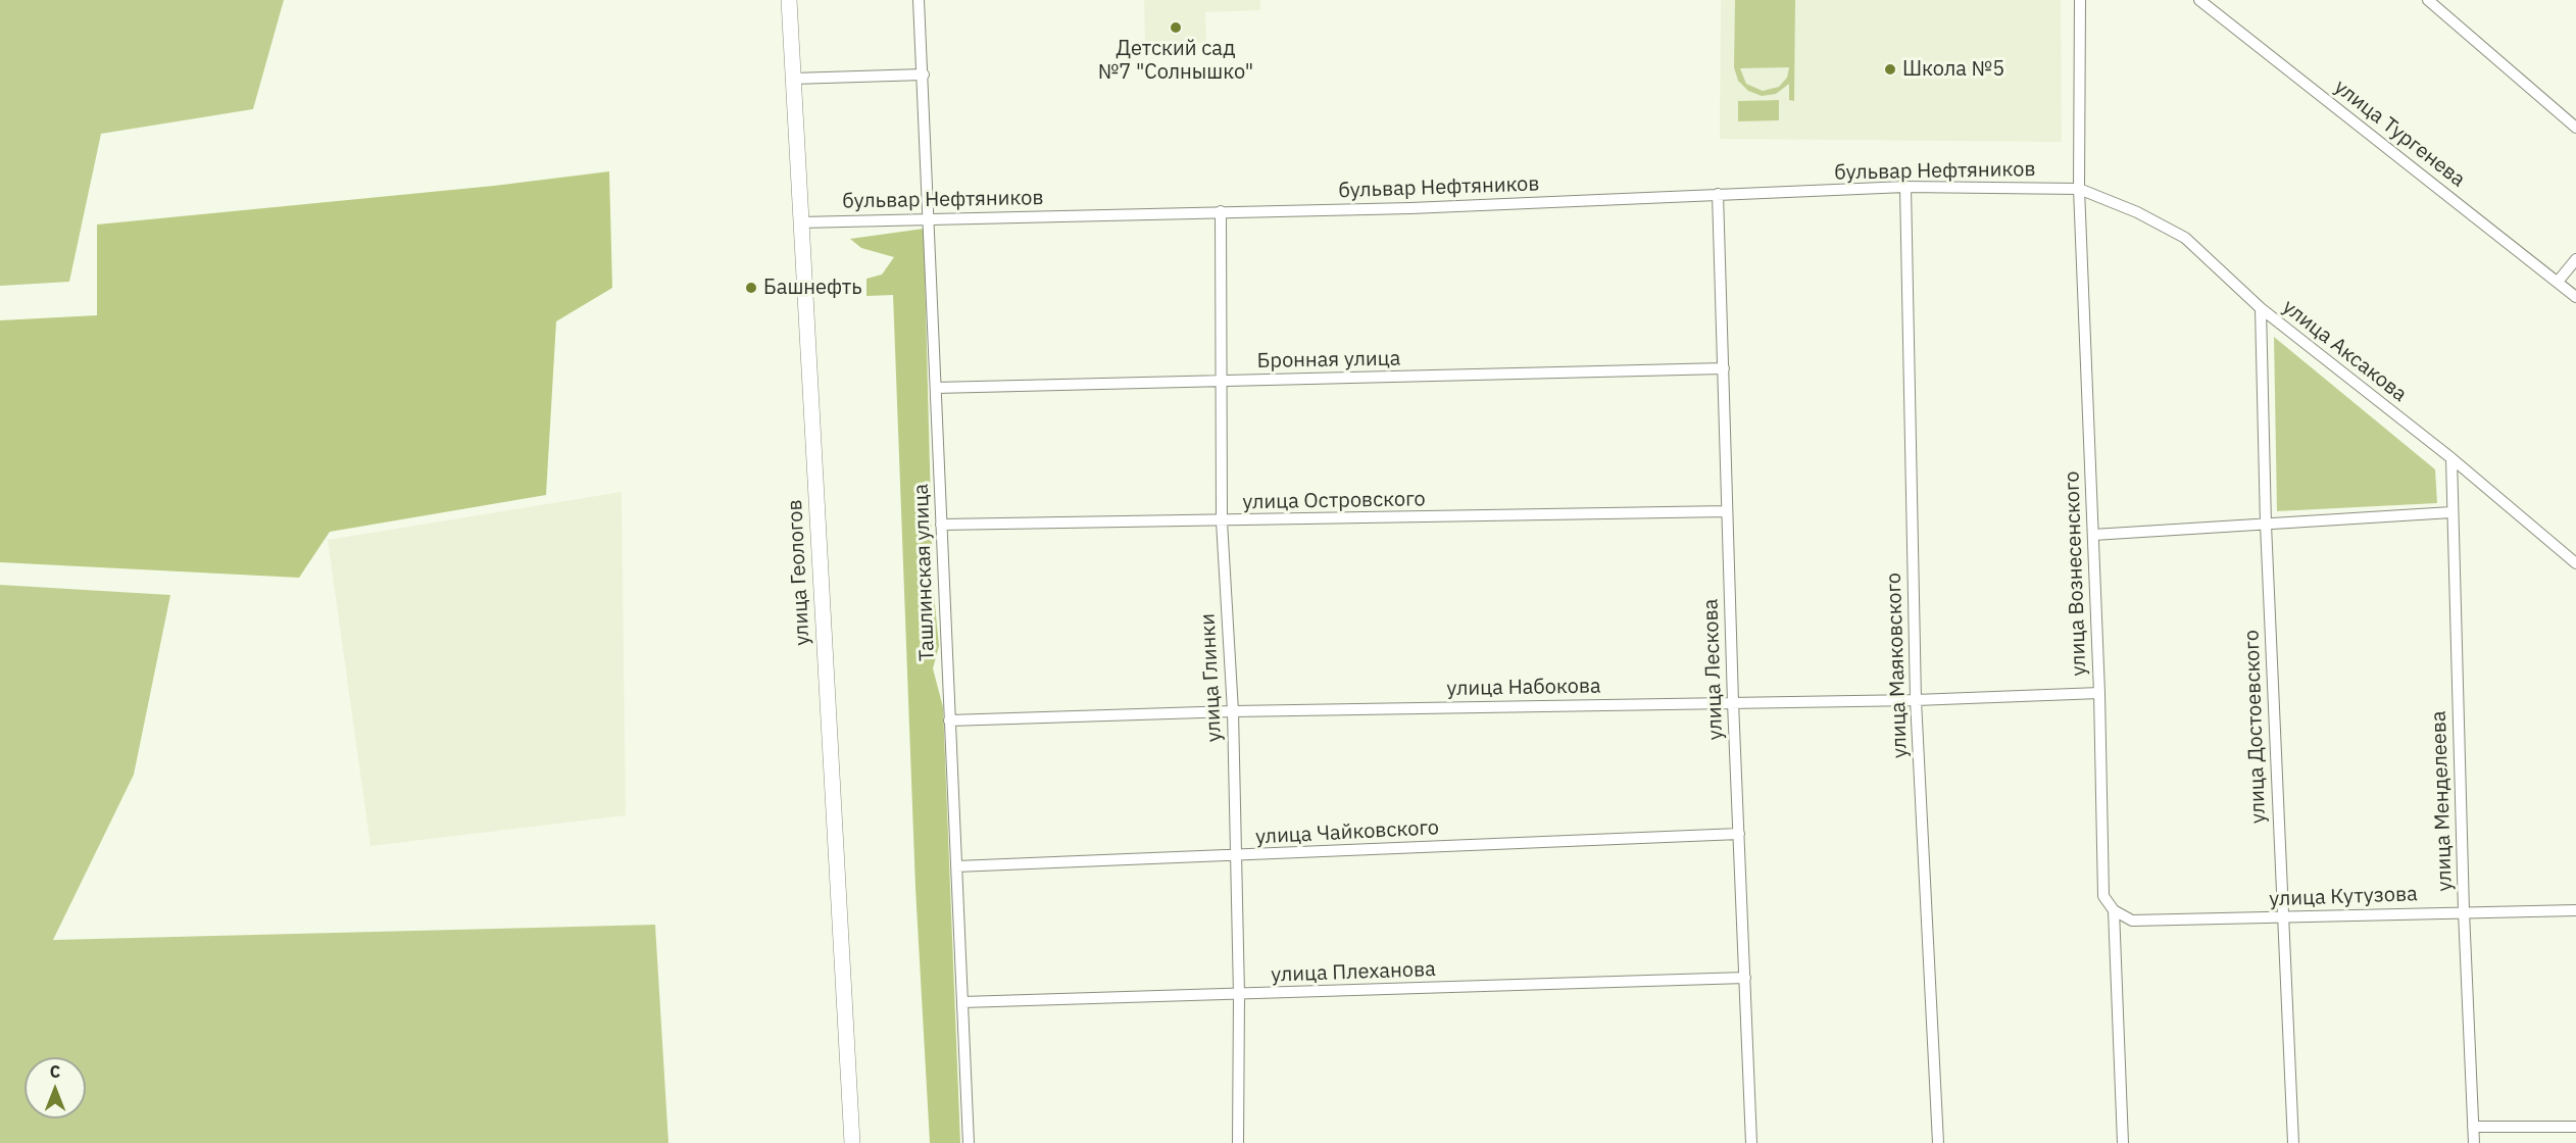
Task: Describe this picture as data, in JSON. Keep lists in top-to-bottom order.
{
  "streets": {
    "main road": ["улица Геологов"],
    "street": [
      "улица Тургенева",
      "бульвар Нефтяников",
      "улица Аксакова",
      "Бронная улица",
      "улица Островского",
      "Ташлинская улица",
      "улица Вознесенского",
      "улица Маяковского",
      "улица Лескова",
      "улица Глинки",
      "улица Набокова",
      "улица Достоевского",
      "улица Менделеева",
      "улица Чайковского",
      "улица Кутузова",
      "улица Плеханова"
    ]
  },
  "crossings": [
    ["бульвар Нефтяников", "улица Аксакова"],
    ["бульвар Нефтяников", "улица Геологов"],
    ["бульвар Нефтяников", "Ташлинская улица"],
    ["бульвар Нефтяников", "улица Вознесенского"],
    ["бульвар Нефтяников", "улица Маяковского"],
    ["бульвар Нефтяников", "улица Лескова"],
    ["бульвар Нефтяников", "улица Глинки"],
    ["улица Аксакова", "улица Вознесенского"],
    ["улица Аксакова", "улица Достоевского"],
    ["улица Аксакова", "улица Менделеева"],
    ["Бронная улица", "Ташлинская улица"],
    ["Бронная улица", "улица Лескова"],
    ["Бронная улица", "улица Глинки"],
    ["улица Островского", "Ташлинская улица"],
    ["улица Островского", "улица Лескова"],
    ["улица Островского", "улица Глинки"],
    ["Ташлинская улица", "улица Набокова"],
    ["Ташлинская улица", "улица Чайковского"],
    ["Ташлинская улица", "улица Плеханова"],
    ["улица Вознесенского", "улица Набокова"],
    ["улица Вознесенского", "улица Кутузова"],
    ["улица Маяковского", "улица Набокова"],
    ["улица Лескова", "улица Набокова"],
    ["улица Лескова", "улица Чайковского"],
    ["улица Лескова", "улица Плеханова"],
    ["улица Глинки", "улица Набокова"],
    ["улица Глинки", "улица Чайковского"],
    ["улица Глинки", "улица Плеханова"],
    ["улица Достоевского", "улица Кутузова"],
    ["улица Менделеева", "улица Кутузова"]
  ],
  "places": ["Детский сад №7 \"Солнышко\"", "Школа №5", "Башнефть"],
  "north": "top"
}
